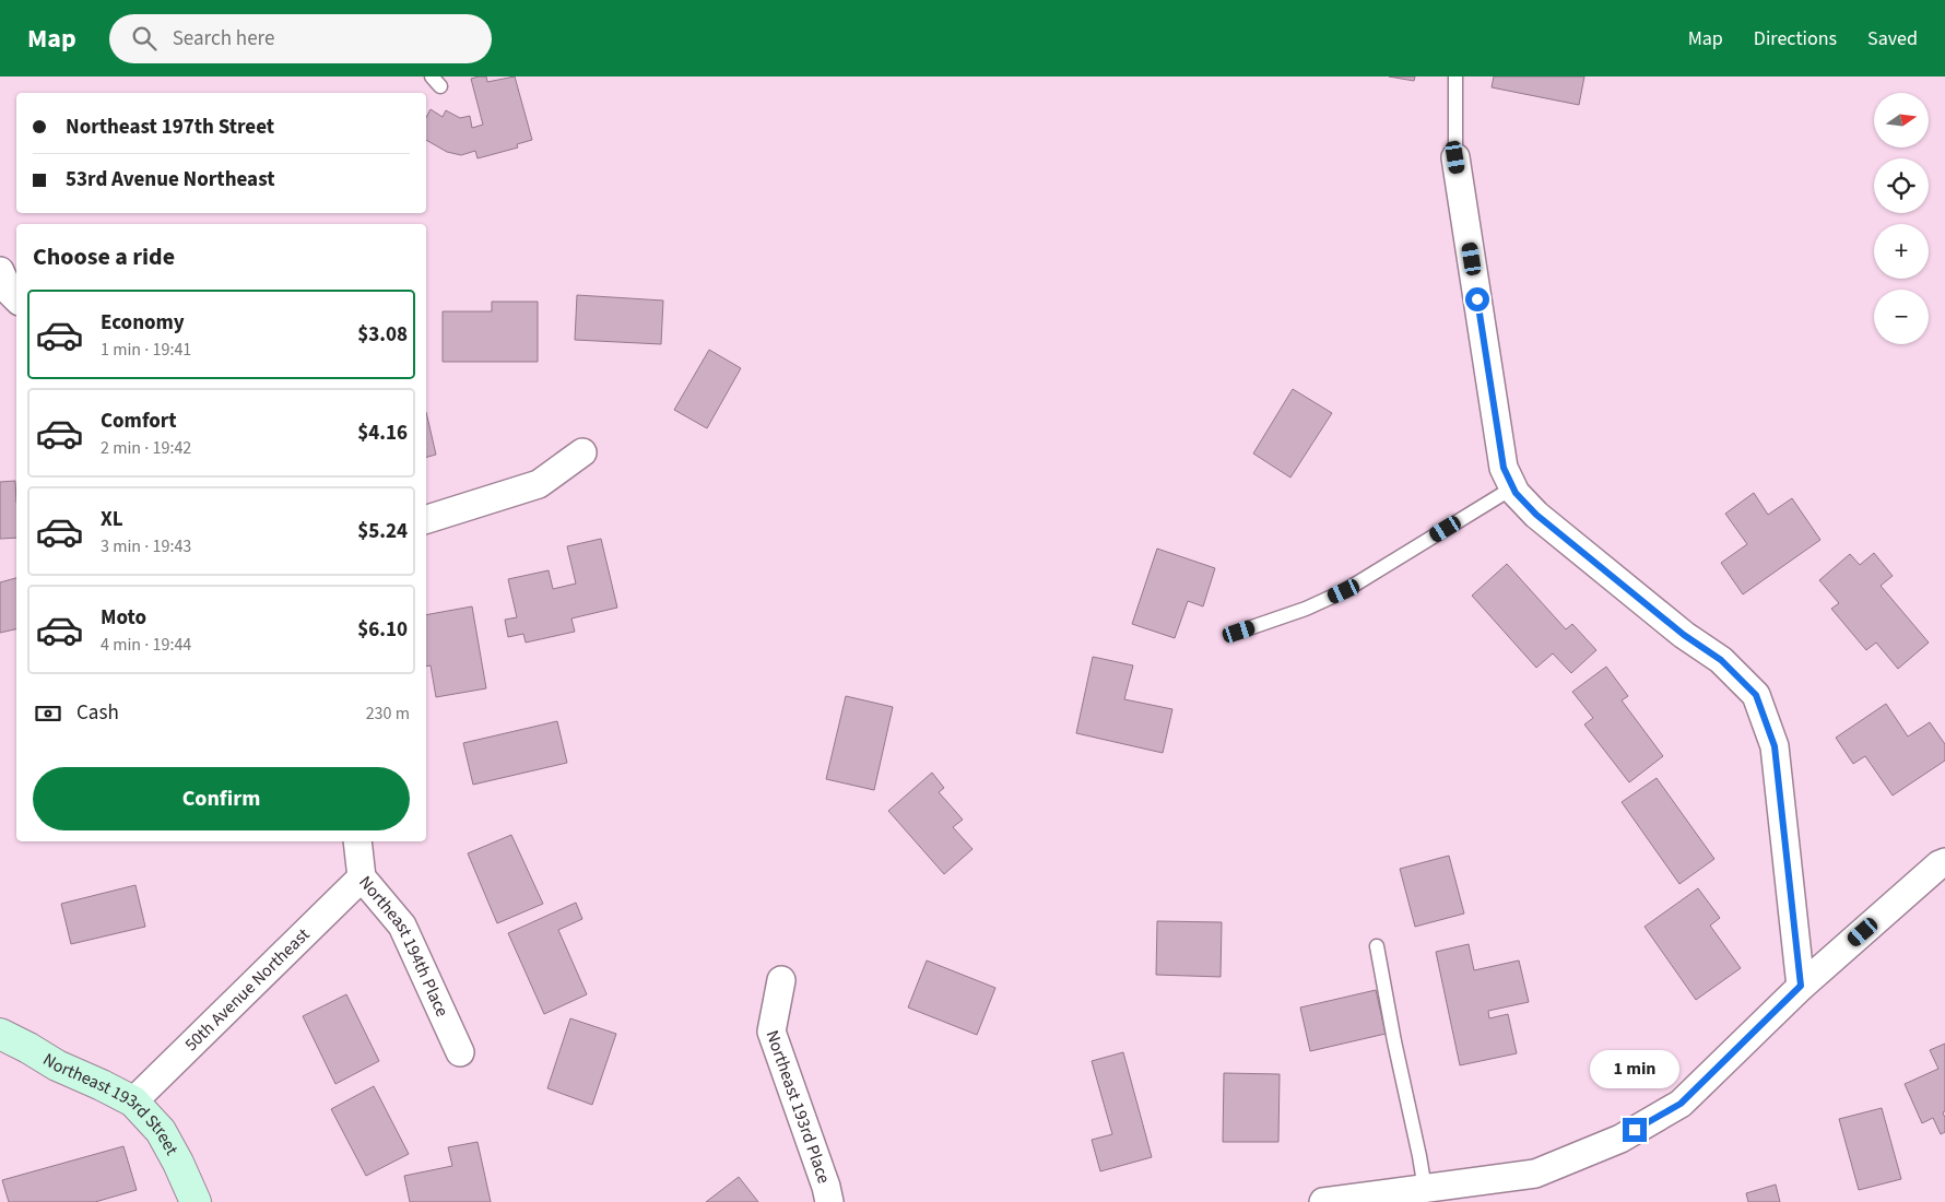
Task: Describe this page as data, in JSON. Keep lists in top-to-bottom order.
{
  "streets": {
    "street": [
      "Northeast 194th Place",
      "50th Avenue Northeast",
      "Northeast 193rd Place",
      "Northeast 193rd Street"
    ]
  },
  "crossings": [
    ["Northeast 194th Place", "50th Avenue Northeast"],
    ["50th Avenue Northeast", "Northeast 193rd Street"]
  ],
  "north": "right",
  "page": {
    "header": "Map",
    "search": "Search here",
    "nav": ["Map", "Directions", "Saved"],
    "map_buttons": ["+", "−"],
    "banner": ["Northeast 197th Street", "53rd Avenue Northeast"],
    "heading": "Choose a ride",
    "list": [
      {
        "name": "Economy",
        "note": "1 min · 19:41",
        "value": "$3.08"
      },
      {
        "name": "Comfort",
        "note": "2 min · 19:42",
        "value": "$4.16"
      },
      {
        "name": "XL",
        "note": "3 min · 19:43",
        "value": "$5.24"
      },
      {
        "name": "Moto",
        "note": "4 min · 19:44",
        "value": "$6.10"
      }
    ],
    "pay": ["Cash", "230 m"],
    "buttons": "Confirm",
    "bubble": "1 min"
  }
}
